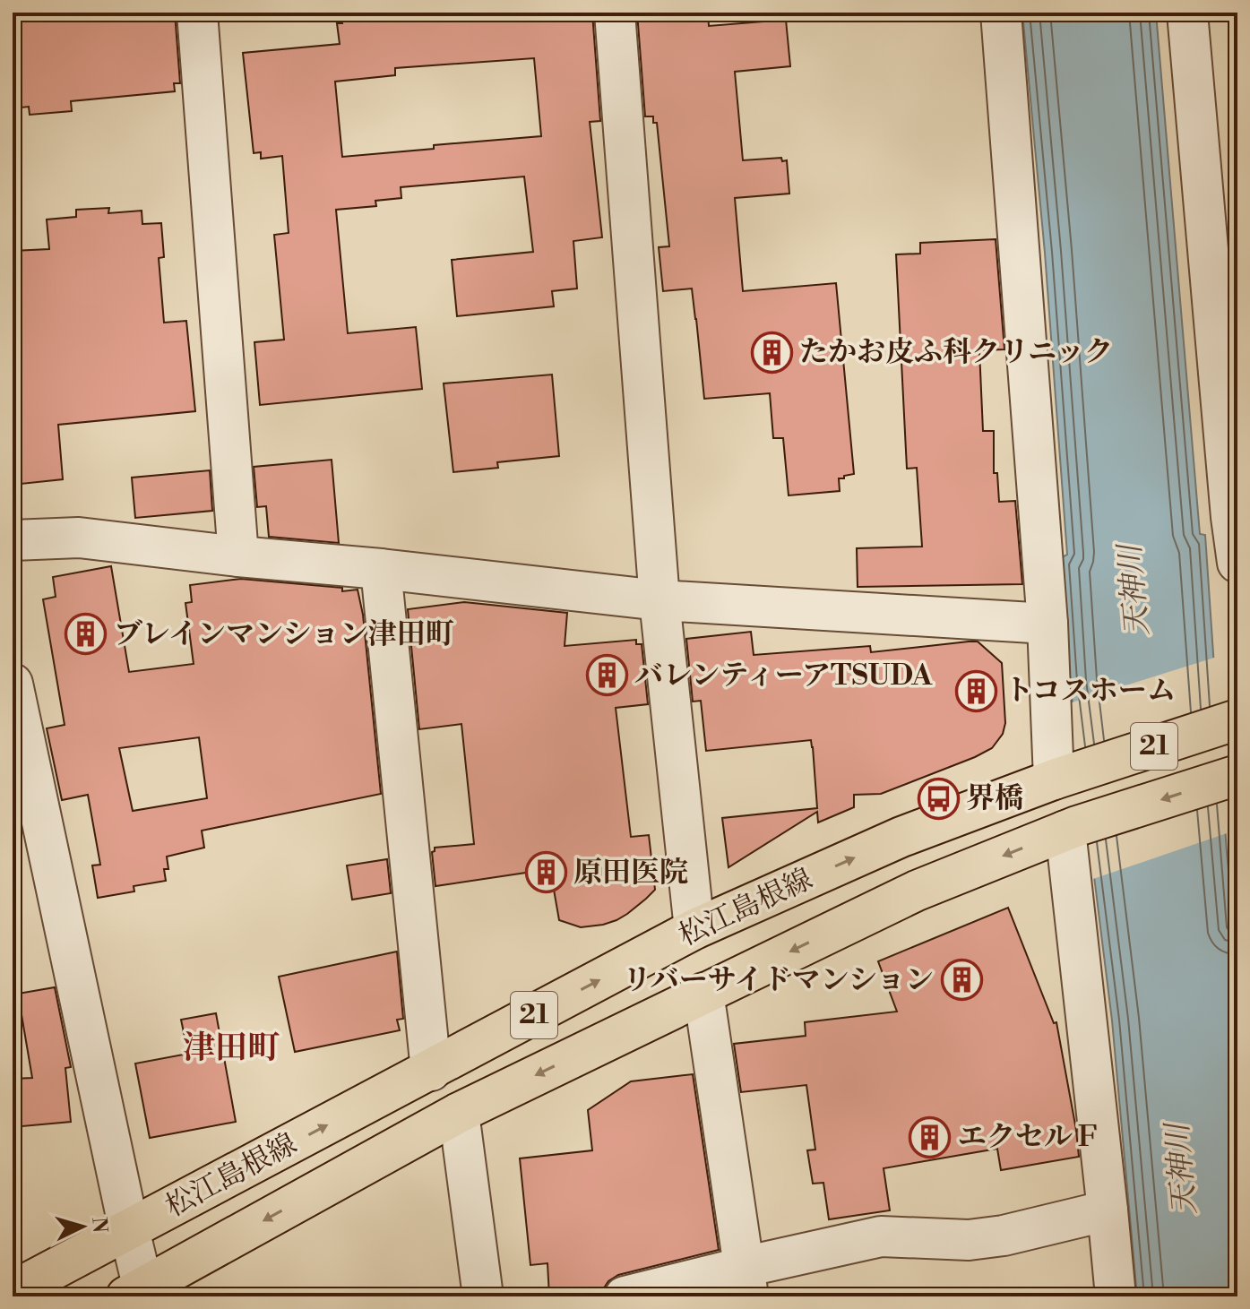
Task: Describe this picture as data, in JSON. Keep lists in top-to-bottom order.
{
  "streets": {
    "main road": ["21", "松江島根線"]
  },
  "districts": ["津田町"],
  "water": ["天神川"],
  "places": {
    "building": [
      "たかお皮ふ科クリニック",
      "ブレインマンション津田町",
      "バレンティーアTSUDA",
      "トコスホーム",
      "原田医院",
      "リバーサイドマンション",
      "エクセルＦ"
    ],
    "bus stop": ["界橋"]
  },
  "north": "right"
}
